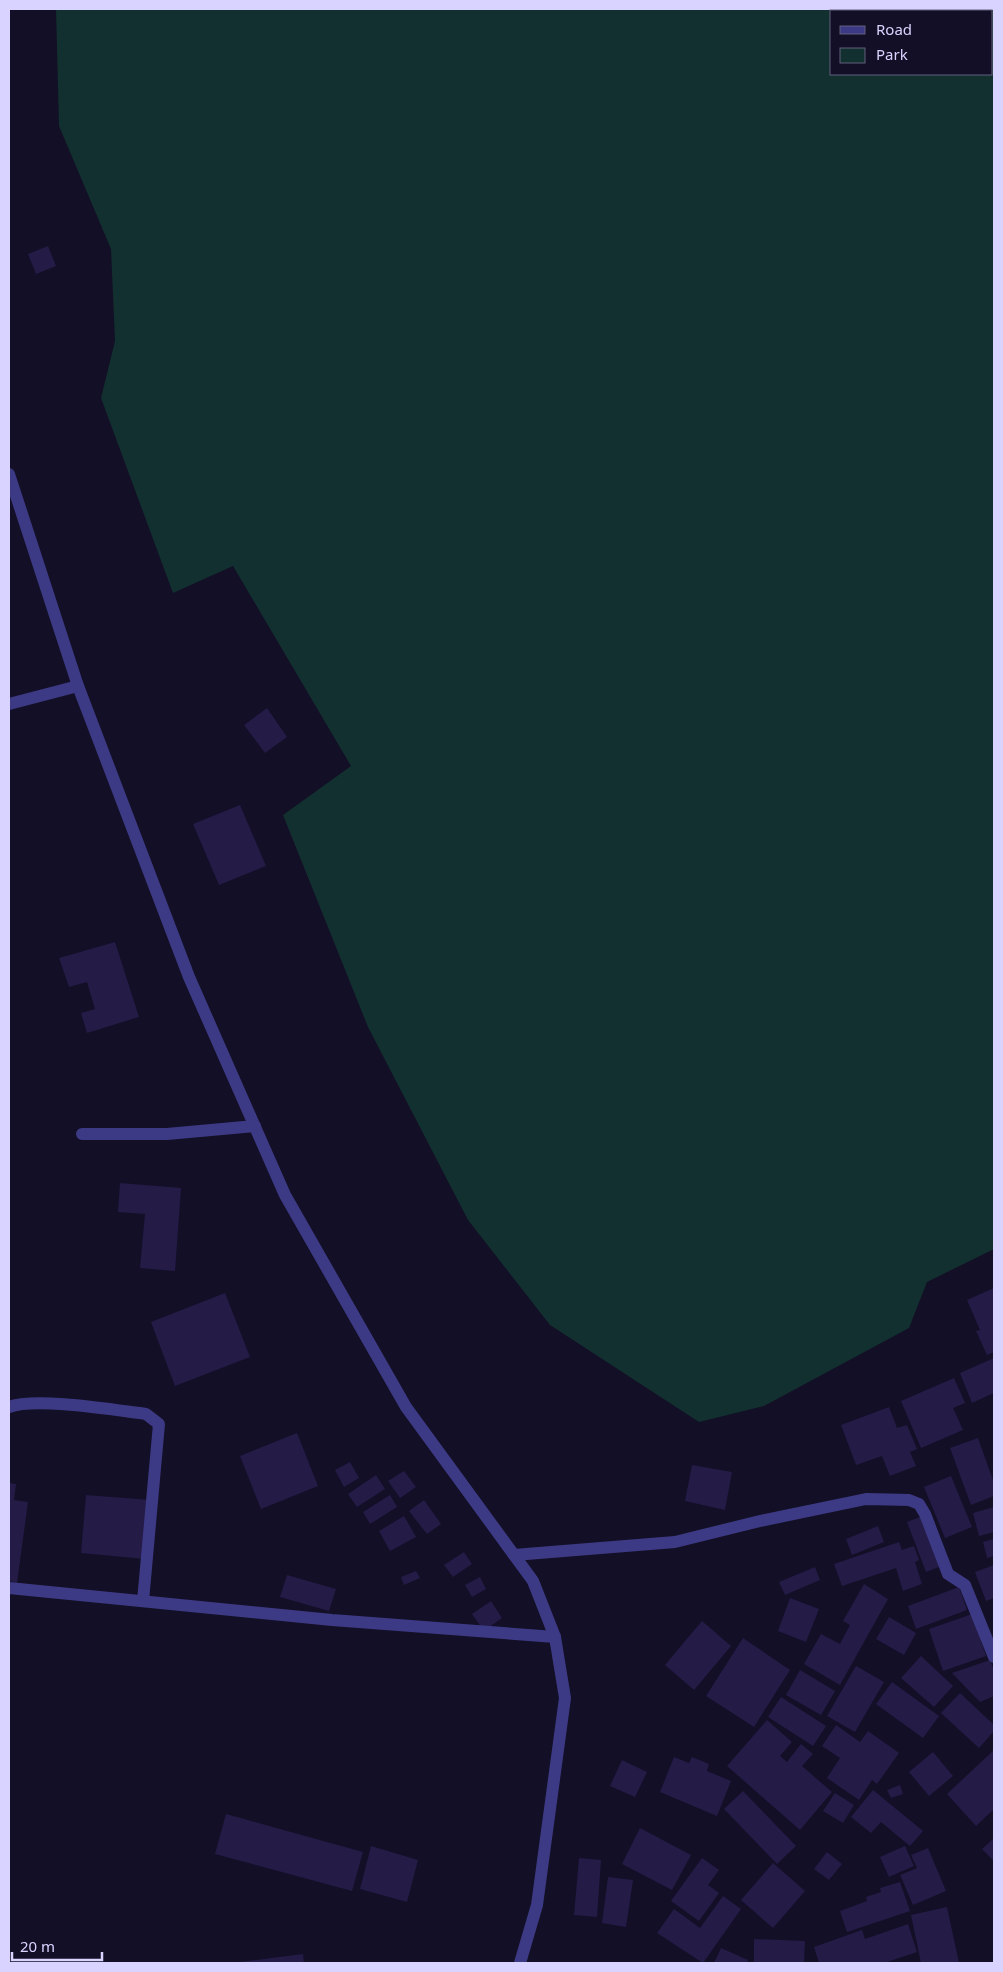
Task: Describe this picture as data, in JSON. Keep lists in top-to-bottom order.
{
  "legend": ["Road", "Park"],
  "scale_bar": "20 m"
}
